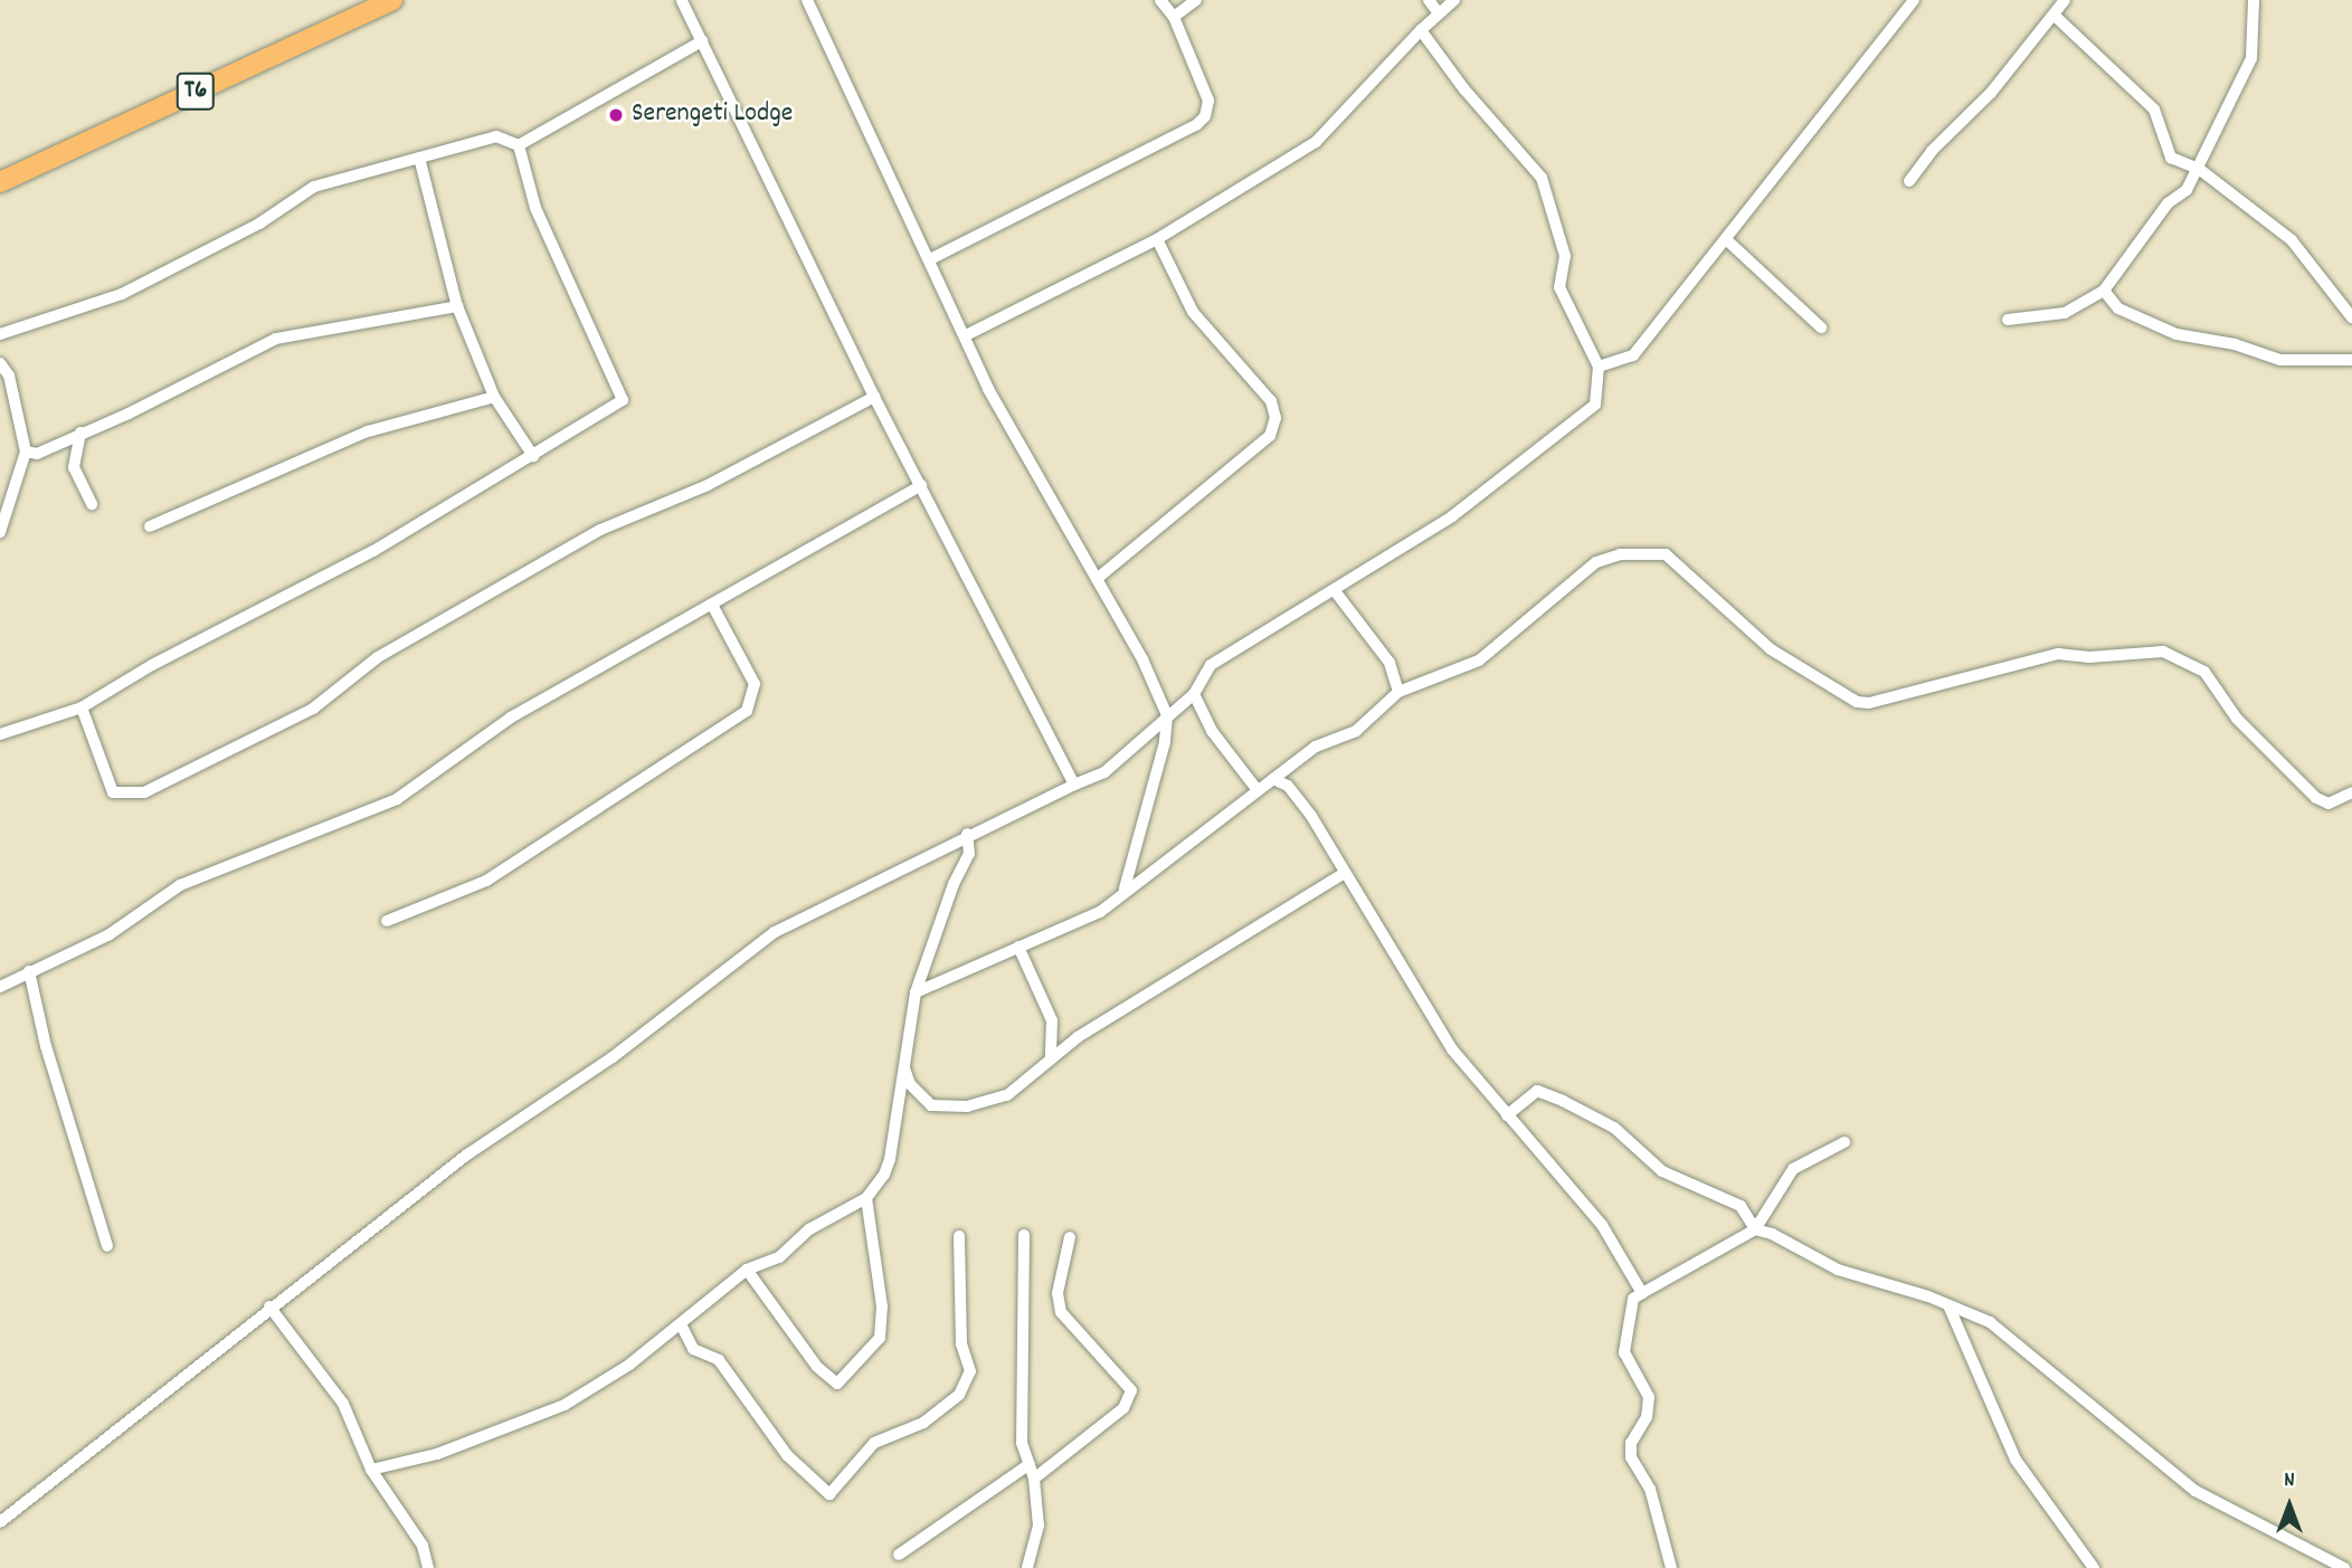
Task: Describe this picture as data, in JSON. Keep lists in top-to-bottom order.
{
  "streets": {
    "highway": ["T6"]
  },
  "places": ["Serengeti Lodge"],
  "north": "top"
}
